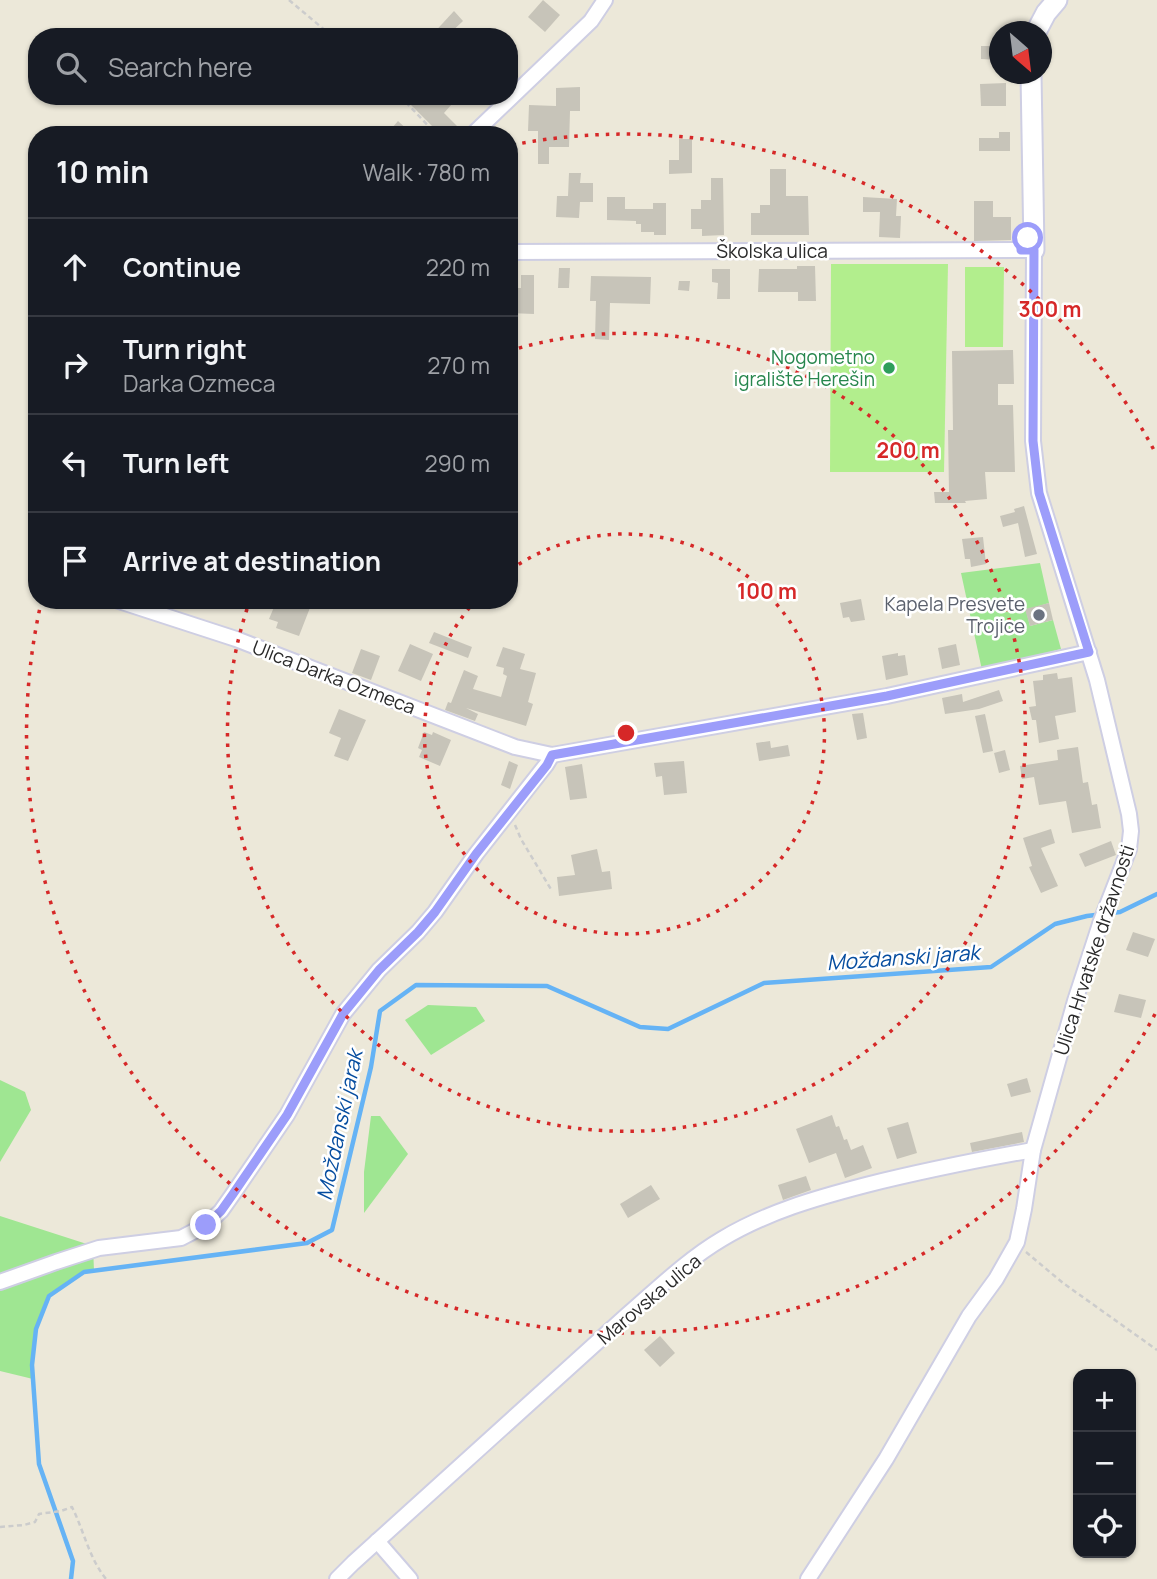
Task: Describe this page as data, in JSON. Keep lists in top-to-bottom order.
{
  "streets": {
    "main road": ["Ulica Hrvatske državnosti"],
    "street": ["Školska ulica", "Ulica Darka Ozmeca", "Marovska ulica"]
  },
  "crossings": [
    ["Školska ulica", "Ulica Hrvatske državnosti"],
    ["Ulica Hrvatske državnosti", "Marovska ulica"]
  ],
  "water": ["Moždanski jarak"],
  "places": ["Nogometno igralište Herešin", "Kapela Presvete Trojice"],
  "north": "bottom right",
  "page": {
    "search": "Search here",
    "heading": ["10 min", "Walk · 780 m"],
    "list": [
      ["Continue", "220 m"],
      ["Turn right", "Darka Ozmeca", "270 m"],
      ["Turn left", "290 m"],
      "Arrive at destination"
    ],
    "map_buttons": ["+", "−"]
  },
  "rings": ["300 m", "200 m", "100 m"]
}
